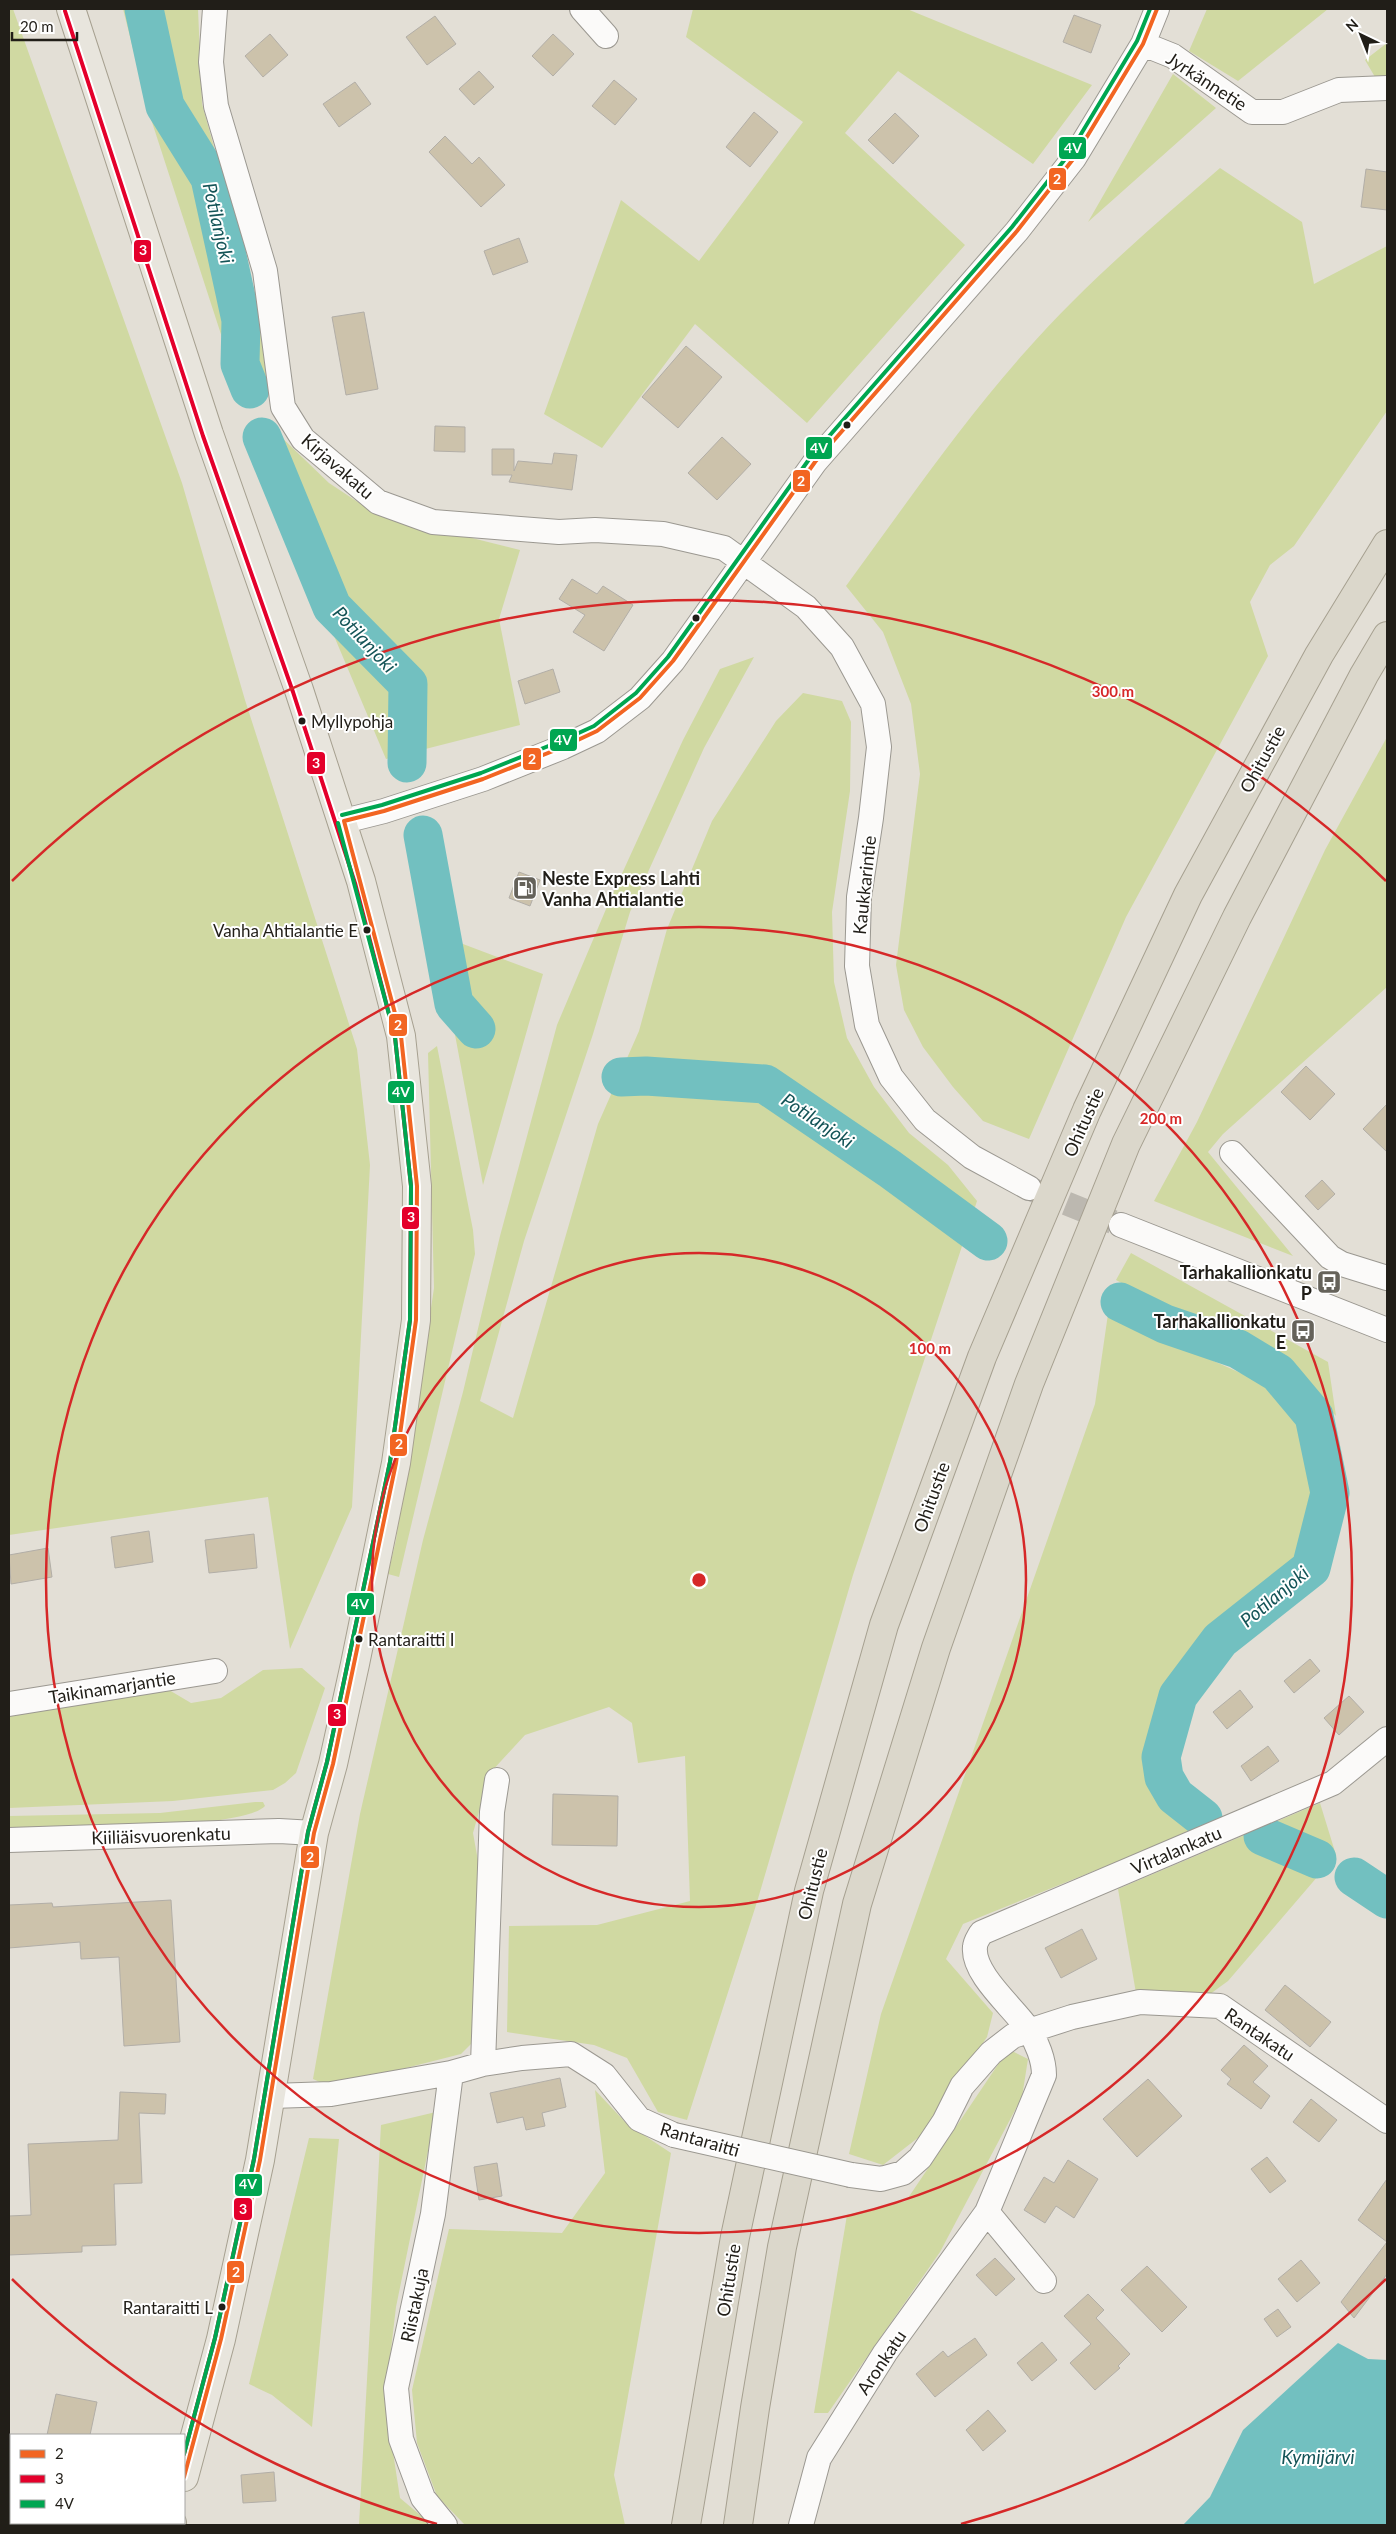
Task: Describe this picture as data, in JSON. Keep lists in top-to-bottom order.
{
  "streets": {
    "highway": ["Ohitustie"],
    "street": [
      "Jyrkännetie",
      "Kirjavakatu",
      "Kaukkarintie",
      "Taikinamarjantie",
      "Kiiliäisvuorenkatu",
      "Virtalankatu",
      "Rantakatu",
      "Rantaraitti",
      "Riistakuja",
      "Aronkatu"
    ]
  },
  "crossings": [
    ["Kirjavakatu", "Kaukkarintie"],
    ["Virtalankatu", "Aronkatu"],
    ["Rantakatu", "Rantaraitti"],
    ["Rantakatu", "Aronkatu"],
    ["Rantaraitti", "Riistakuja"],
    ["Rantaraitti", "Aronkatu"]
  ],
  "water": ["Potilanjoki", "Kymijärvi"],
  "places": {
    "other": [
      "Myllypohja",
      "Vanha Ahtialantie E",
      "Rantaraitti I",
      "Rantaraitti L"
    ],
    "fuel station": ["Neste Express Lahti Vanha Ahtialantie"],
    "bus stop": ["Tarhakallionkatu P", "Tarhakallionkatu E"]
  },
  "lines": ["transit line 2", "transit line 4V", "transit line 3"],
  "legend": ["2", "3", "4V"],
  "scale_bar": "20 m",
  "north": "top left",
  "rings": ["300 m", "200 m", "100 m"]
}
